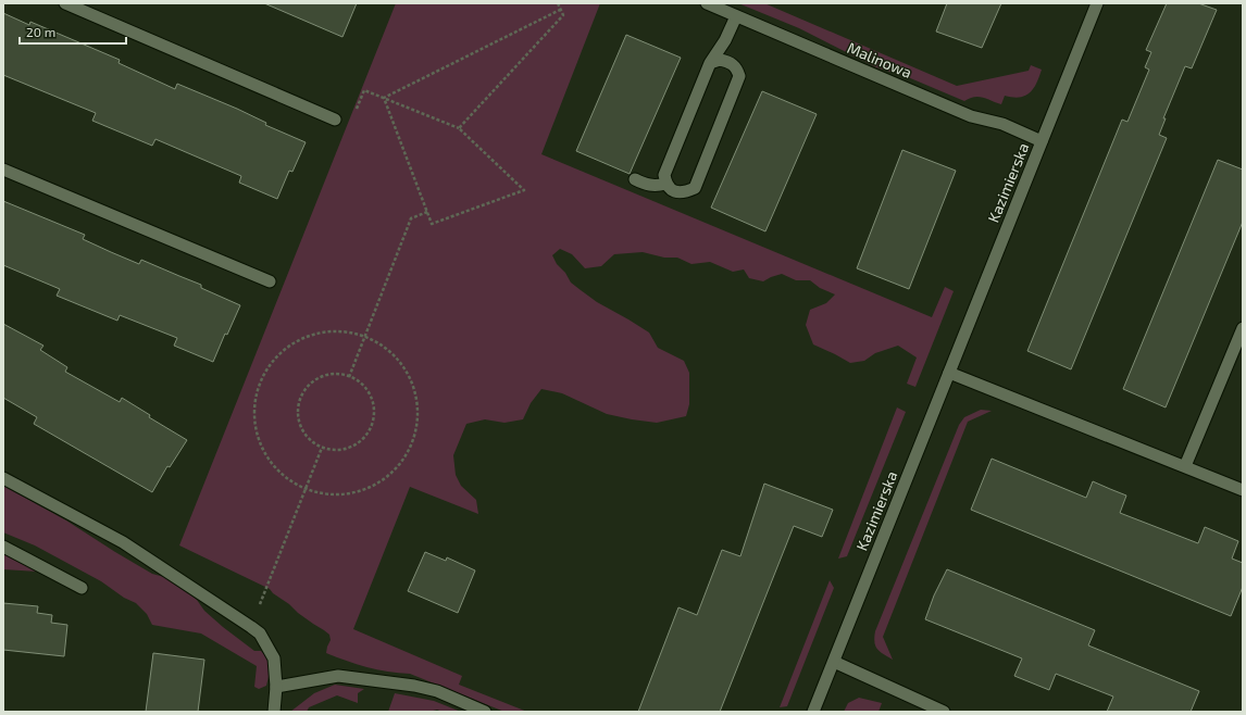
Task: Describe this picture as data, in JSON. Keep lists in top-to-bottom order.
{
  "streets": {
    "street": ["Malinowa", "Kazimierska"]
  },
  "crossings": [
    ["Malinowa", "Kazimierska"]
  ],
  "scale_bar": "20 m"
}
